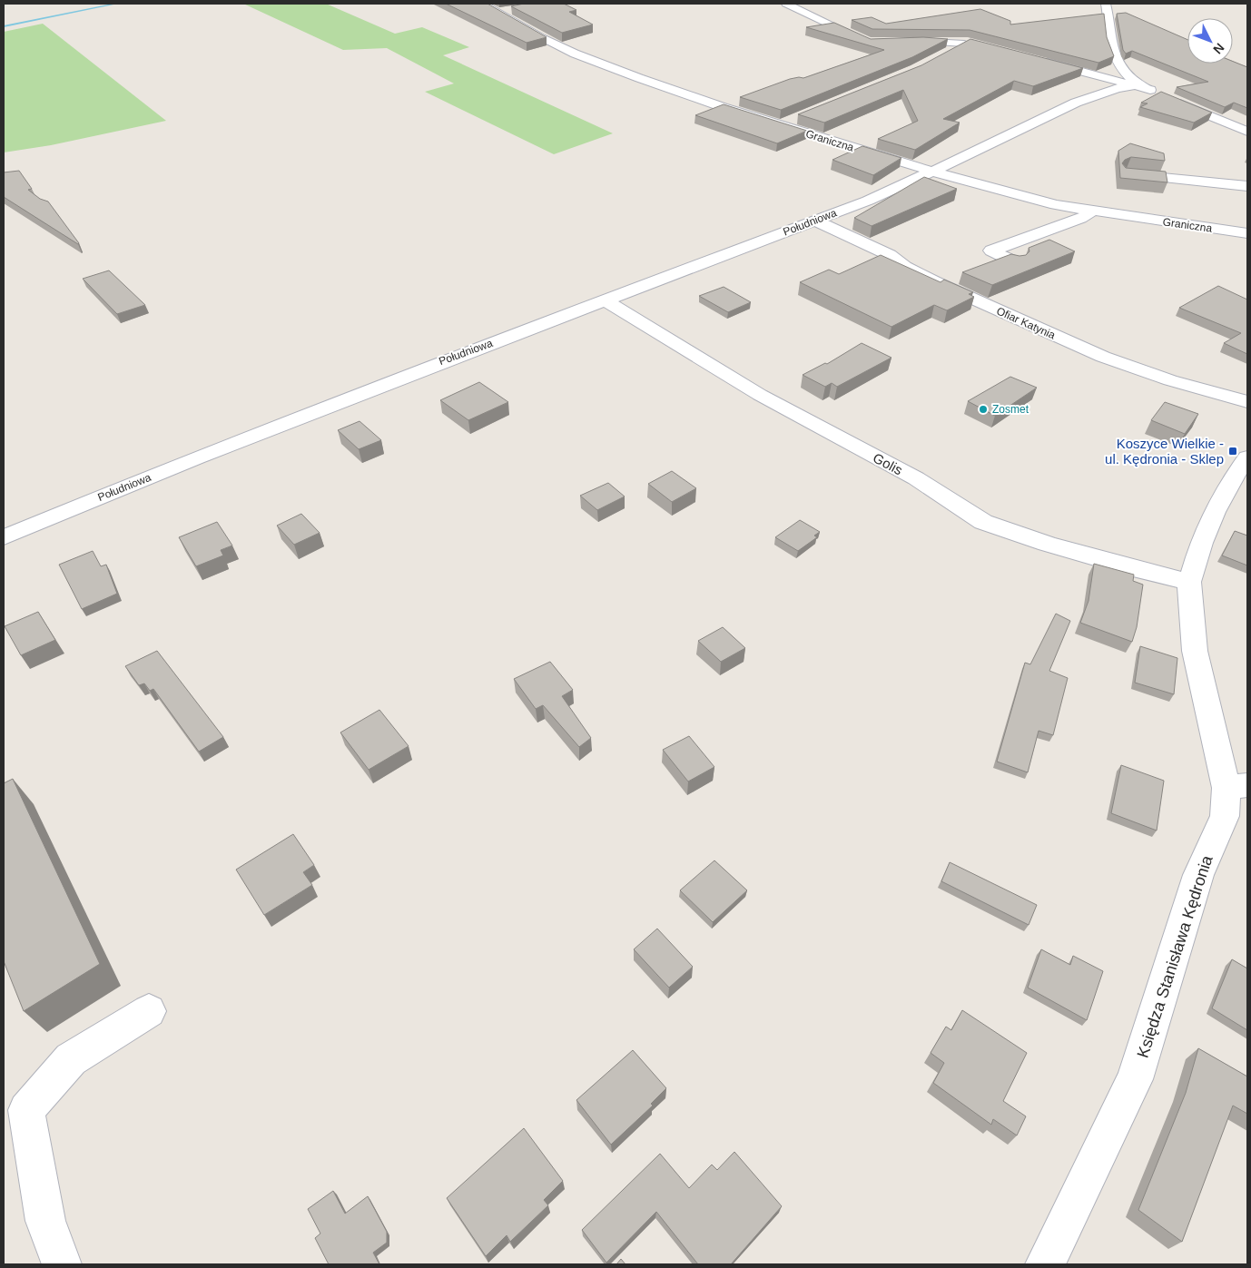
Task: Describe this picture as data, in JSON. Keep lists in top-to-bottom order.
{
  "streets": {
    "street": [
      "Graniczna",
      "Południowa",
      "Ofiar Katynia",
      "Golis",
      "Księdza Stanisława Kędronia"
    ]
  },
  "crossings": [
    ["Graniczna", "Południowa"],
    ["Południowa", "Ofiar Katynia"],
    ["Południowa", "Golis"],
    ["Golis", "Księdza Stanisława Kędronia"]
  ],
  "places": {
    "other": ["Zosmet"],
    "transit": ["Koszyce Wielkie - ul. Kędronia - Sklep"]
  },
  "north": "bottom right"
}
